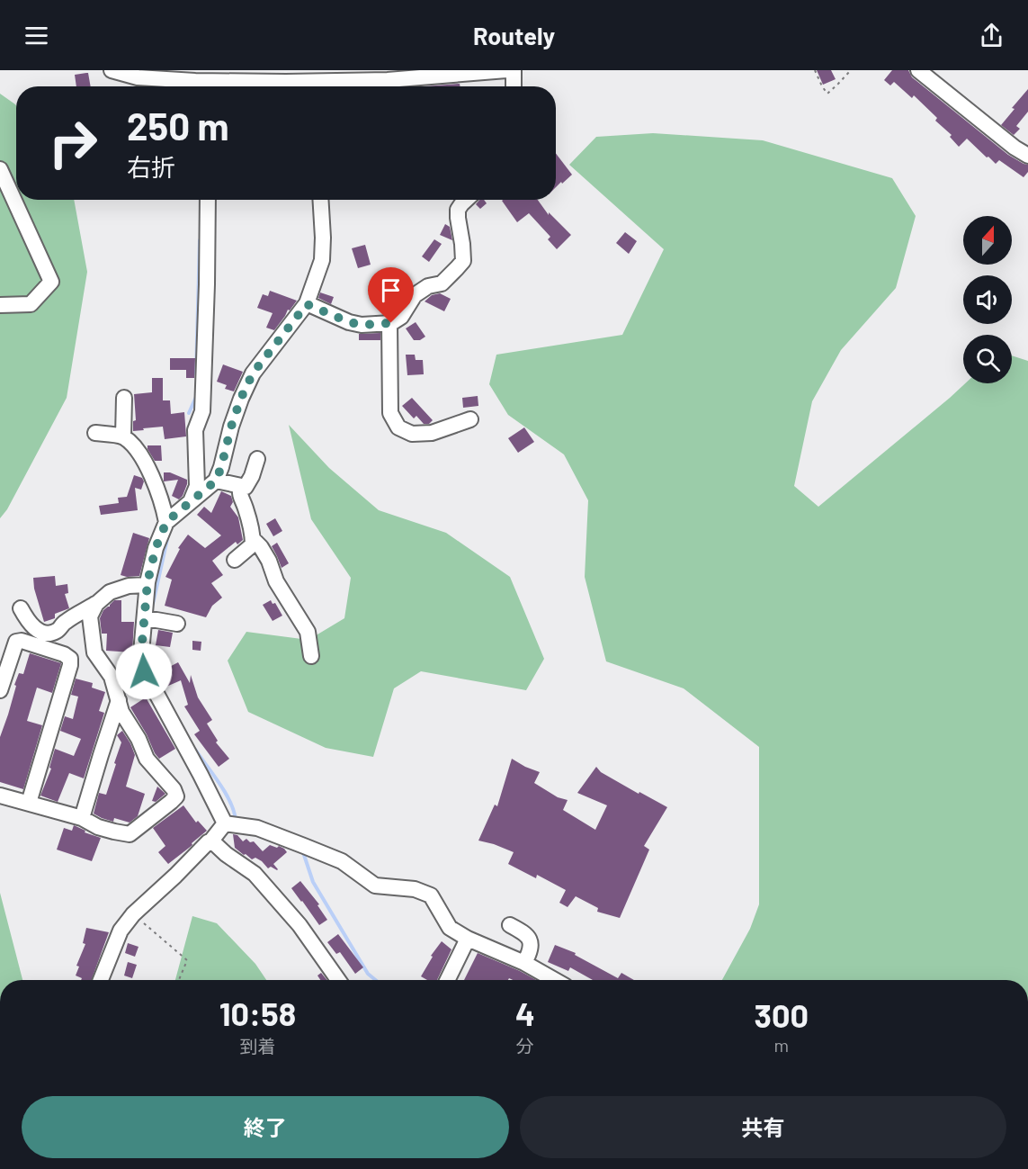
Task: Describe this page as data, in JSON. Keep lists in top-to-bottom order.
{
  "north": "top",
  "page": {
    "header": "Routely",
    "turn": ["250 m", "右折"],
    "eta": [
      "10:58",
      "到着",
      "4",
      "分",
      "300",
      "m"
    ],
    "buttons": ["終了", "共有"]
  }
}
